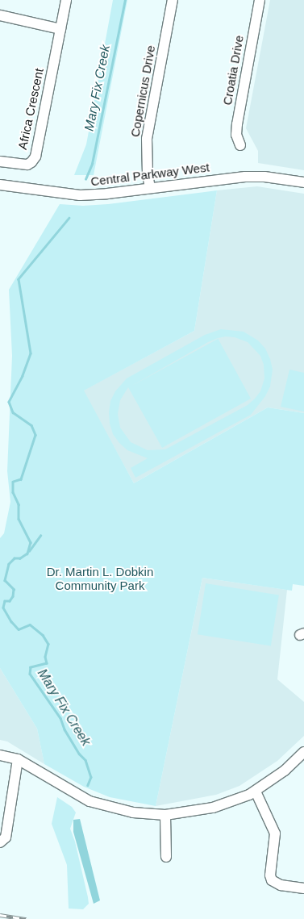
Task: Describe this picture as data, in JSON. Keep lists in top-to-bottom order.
{
  "streets": {
    "street": [
      "Croatia Drive",
      "Copernicus Drive",
      "Africa Crescent",
      "Central Parkway West"
    ]
  },
  "crossings": [
    ["Copernicus Drive", "Central Parkway West"]
  ],
  "water": ["Mary Fix Creek"],
  "parks": ["Dr. Martin L. Dobkin Community Park"]
}
